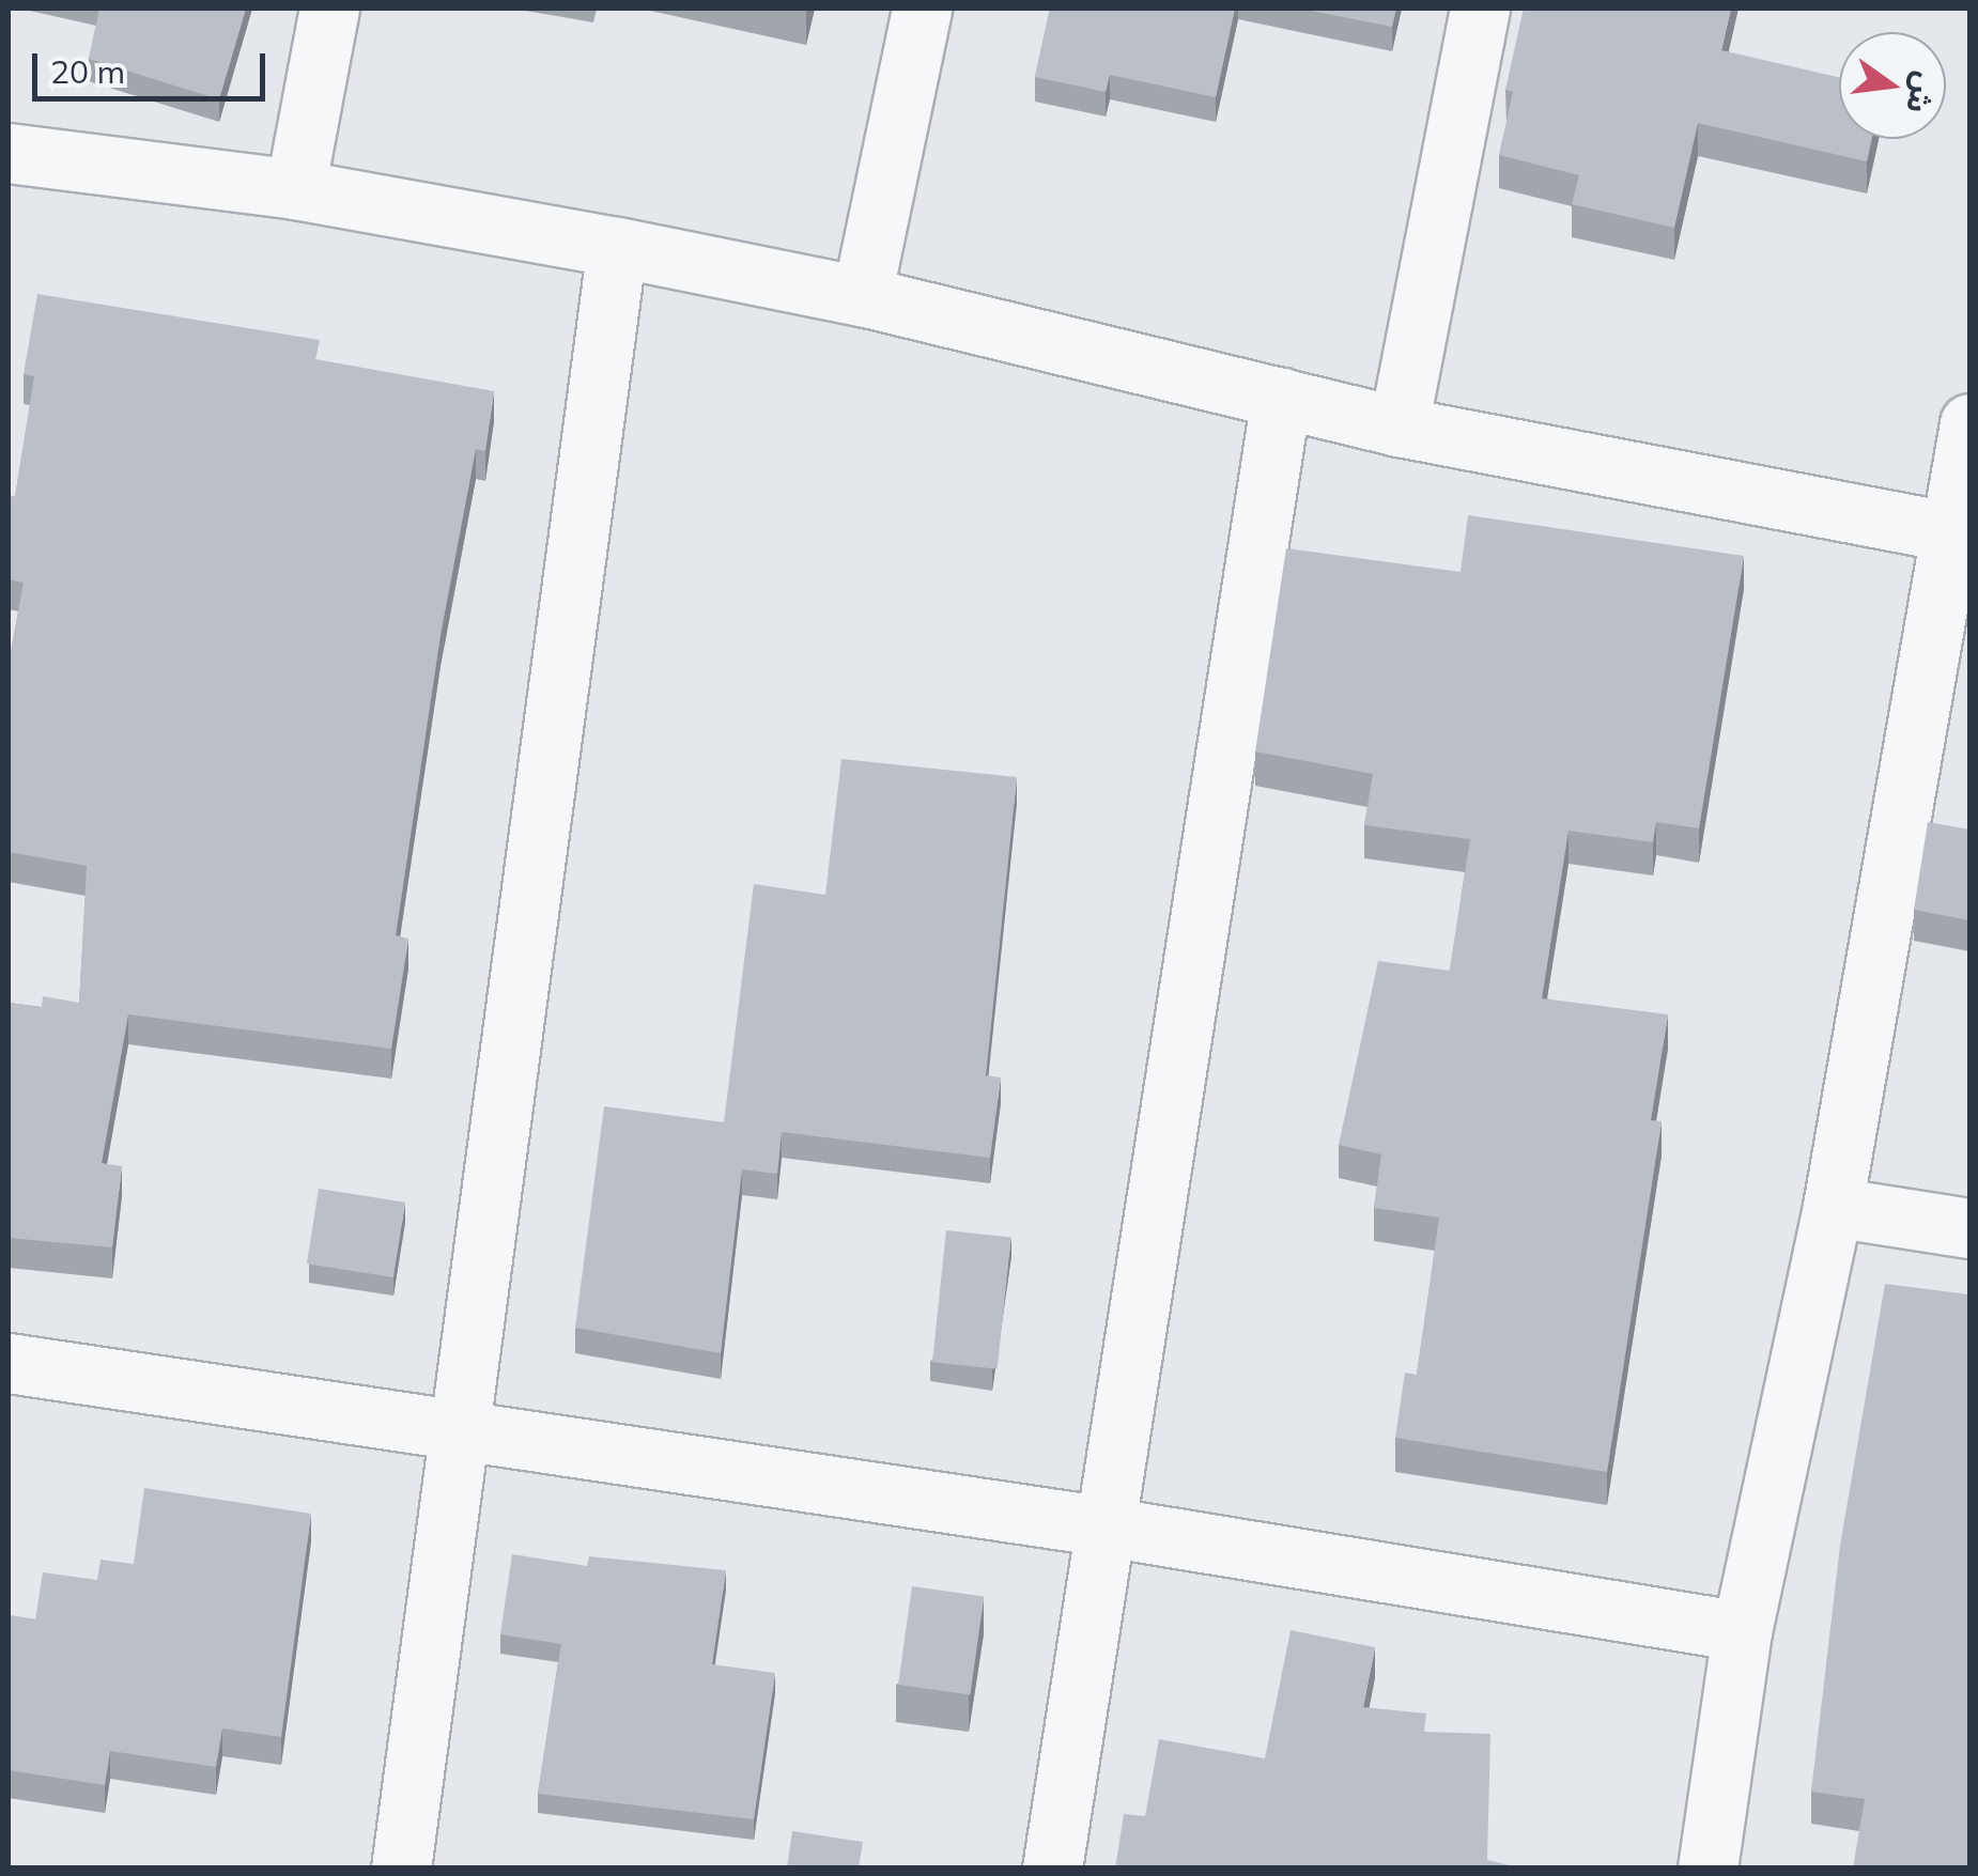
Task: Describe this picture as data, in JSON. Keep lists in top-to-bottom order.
{
  "scale_bar": "20 m",
  "north": "right"
}
